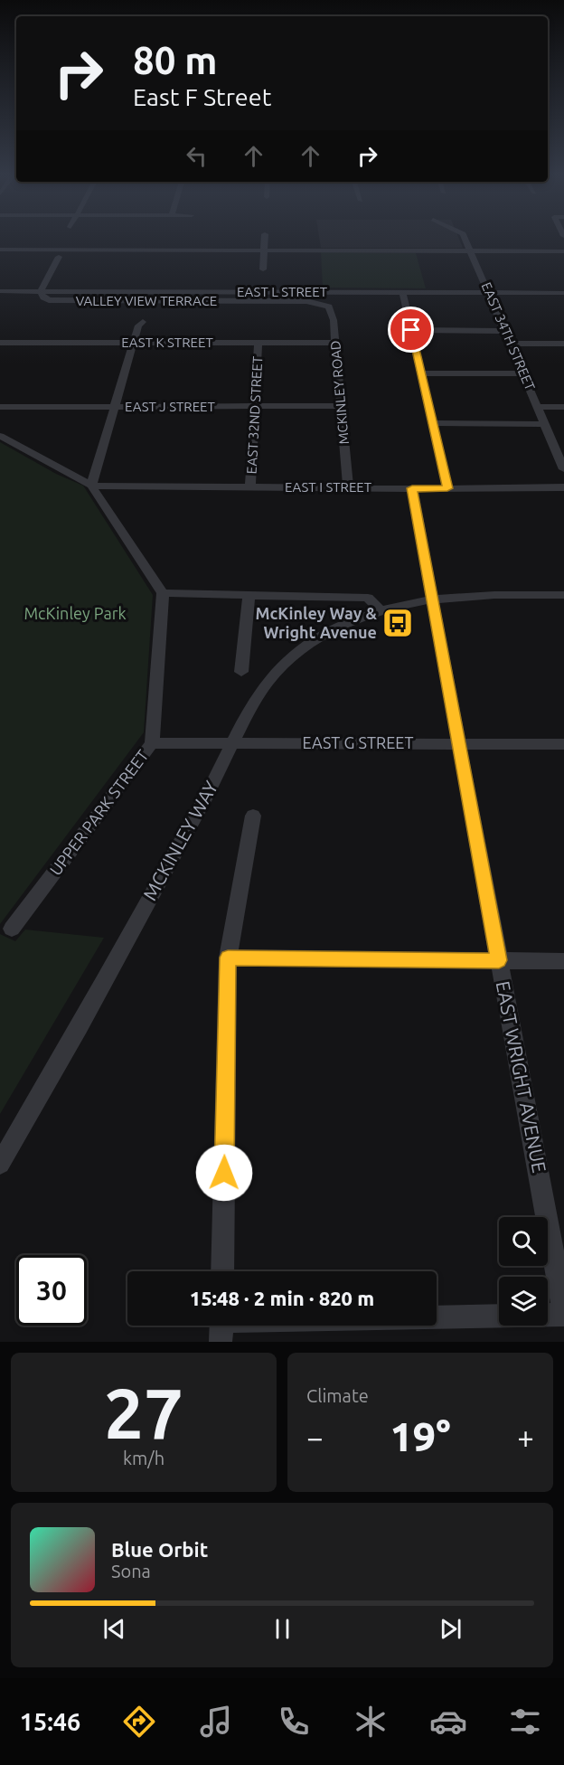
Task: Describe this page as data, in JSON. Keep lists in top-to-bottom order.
{
  "streets": {
    "street": [
      "EAST L STREET",
      "VALLEY VIEW TERRACE",
      "EAST 34TH STREET",
      "EAST K STREET",
      "MCKINLEY ROAD",
      "EAST J STREET",
      "EAST 32ND STREET",
      "EAST I STREET",
      "EAST G STREET",
      "UPPER PARK STREET",
      "MCKINLEY WAY",
      "EAST WRIGHT AVENUE"
    ]
  },
  "crossings": [
    ["EAST L STREET", "VALLEY VIEW TERRACE"],
    ["EAST L STREET", "EAST 34TH STREET"],
    ["VALLEY VIEW TERRACE", "MCKINLEY ROAD"],
    ["EAST K STREET", "MCKINLEY ROAD"],
    ["EAST K STREET", "EAST 32ND STREET"],
    ["MCKINLEY ROAD", "EAST J STREET"],
    ["MCKINLEY ROAD", "EAST I STREET"],
    ["EAST J STREET", "EAST 32ND STREET"],
    ["EAST 32ND STREET", "EAST I STREET"],
    ["EAST I STREET", "EAST WRIGHT AVENUE"],
    ["EAST G STREET", "UPPER PARK STREET"],
    ["EAST G STREET", "MCKINLEY WAY"],
    ["EAST G STREET", "EAST WRIGHT AVENUE"],
    ["MCKINLEY WAY", "EAST WRIGHT AVENUE"]
  ],
  "parks": ["McKinley Park"],
  "places": {
    "bus stop": ["McKinley Way & Wright Avenue"]
  },
  "page": {
    "turn": ["80 m", "East F Street"],
    "limit": "30",
    "trip": "15:48 · 2 min · 820 m",
    "tile": [
      ["27", "km/h"],
      "Climate"
    ],
    "heat": ["−", "19°", "+"],
    "song": ["Blue Orbit", "Sona"],
    "tabs": "15:46"
  }
}
